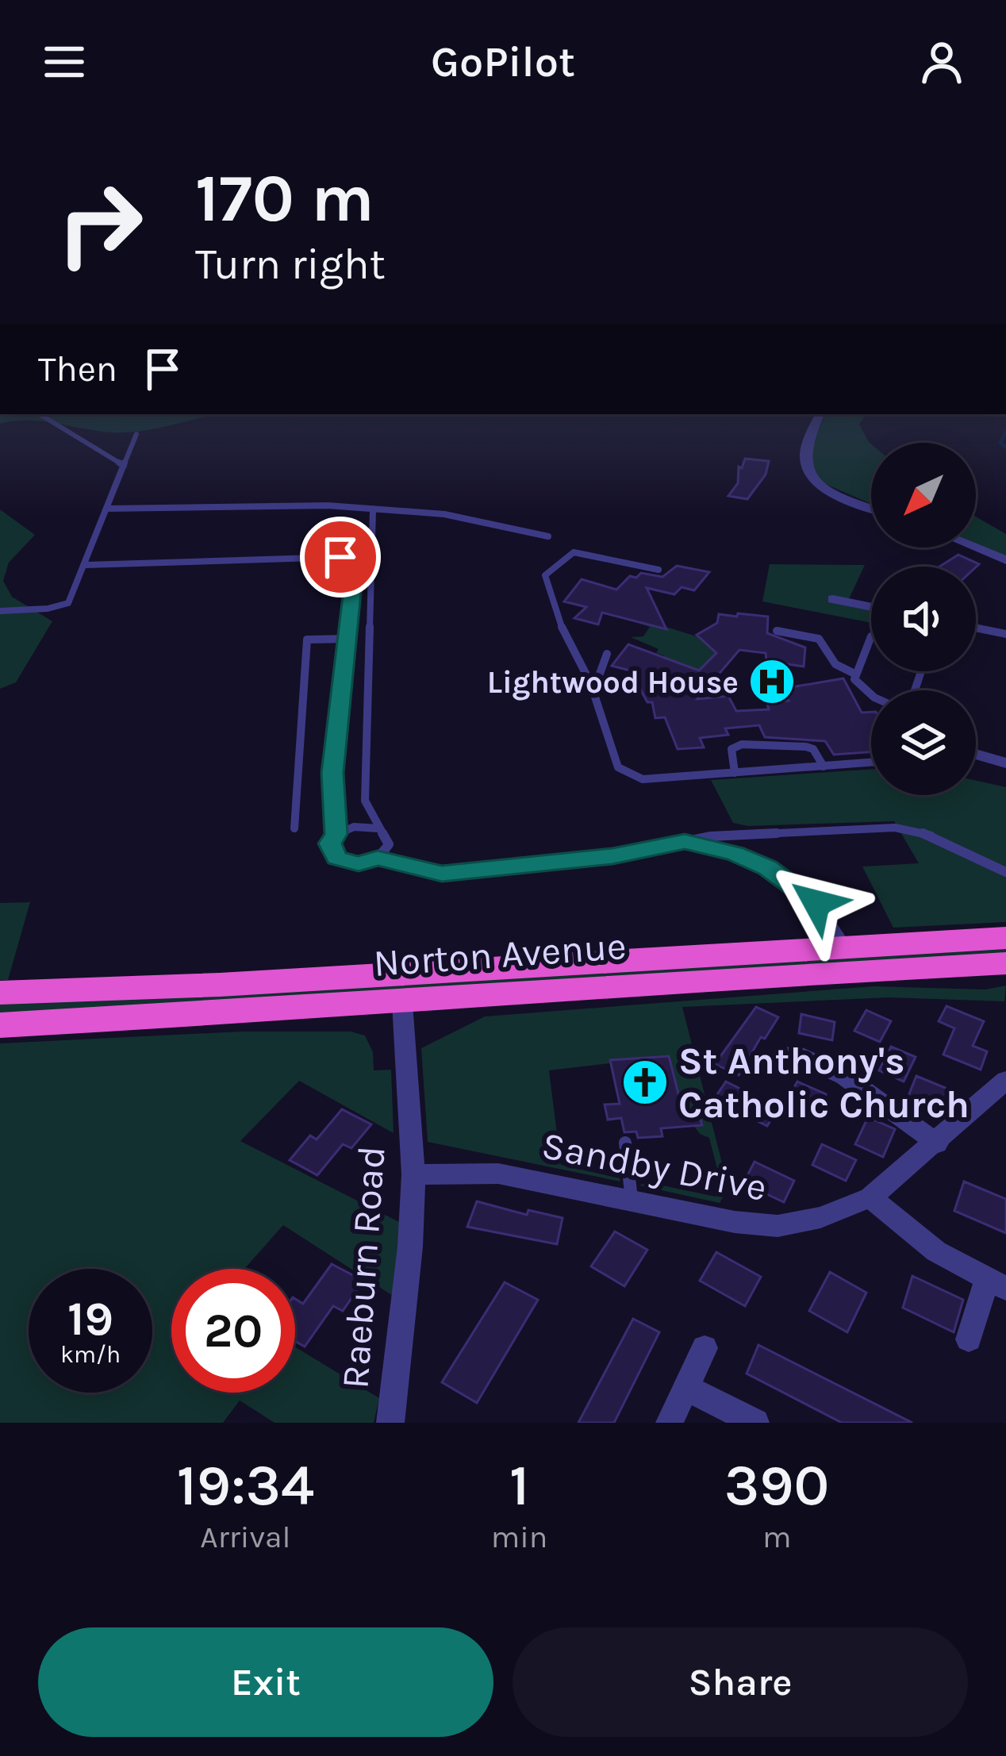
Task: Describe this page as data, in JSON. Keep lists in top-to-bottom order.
{
  "streets": {
    "highway": ["Norton Avenue"],
    "street": ["Sandby Drive", "Raeburn Road"]
  },
  "crossings": [
    ["Norton Avenue", "Raeburn Road"],
    ["Sandby Drive", "Raeburn Road"]
  ],
  "places": {
    "hospital": ["Lightwood House"],
    "church": ["St Anthony's Catholic Church"]
  },
  "north": "bottom left",
  "page": {
    "header": "GoPilot",
    "turn": ["170 m", "Turn right"],
    "then": "Then",
    "speed": "19 km/h",
    "limit": "20",
    "eta": [
      "19:34",
      "Arrival",
      "1",
      "min",
      "390",
      "m"
    ],
    "buttons": ["Exit", "Share"]
  }
}
